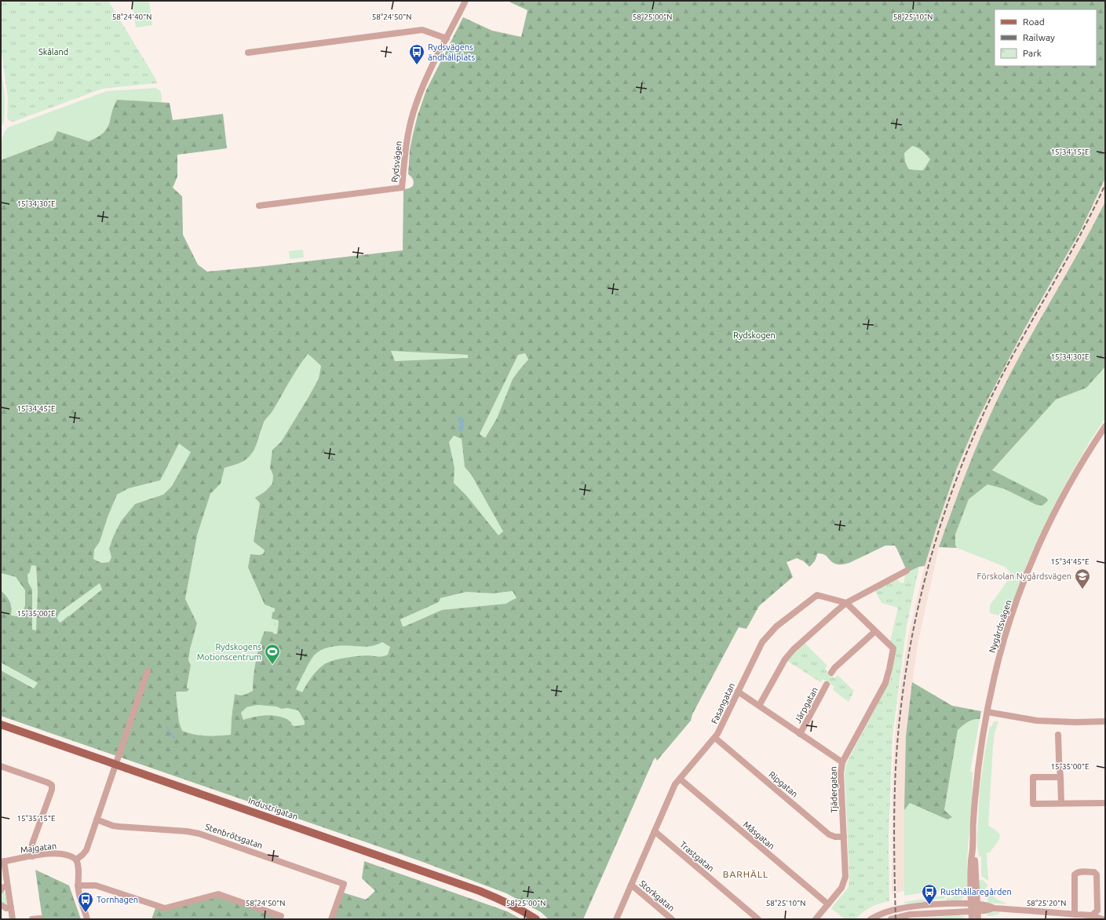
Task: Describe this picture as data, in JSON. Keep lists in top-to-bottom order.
{
  "streets": {
    "main road": ["Industrigatan"],
    "street": [
      "Rydsvägen",
      "Nygårdsvägen",
      "Fasangatan",
      "Järpgatan",
      "Ripgatan",
      "Tjädergatan",
      "Måsgatan",
      "Stenbrötsgatan",
      "Majgatan",
      "Trastgatan",
      "Storkgatan"
    ]
  },
  "crossings": [
    ["Fasangatan", "Järpgatan"],
    ["Fasangatan", "Ripgatan"],
    ["Fasangatan", "Tjädergatan"],
    ["Fasangatan", "Måsgatan"],
    ["Fasangatan", "Trastgatan"],
    ["Fasangatan", "Storkgatan"],
    ["Järpgatan", "Tjädergatan"],
    ["Ripgatan", "Tjädergatan"],
    ["Tjädergatan", "Måsgatan"]
  ],
  "districts": ["BARHÄLL"],
  "parks": ["Skåland", "Rydskogen"],
  "places": {
    "bus stop": ["Rydsvägens ändhållplats", "Rusthållaregården", "Tornhagen"],
    "school or university": ["Förskolan Nygårdsvägen"],
    "sports": ["Rydskogens Motionscentrum"]
  },
  "legend": ["Road", "Railway", "Park"],
  "coordinates": [
    "58°24'40\"N",
    "58°24'50\"N",
    "58°25'00\"N",
    "58°25'10\"N",
    "15°34'15\"E",
    "15°34'30\"E",
    "15°34'45\"E",
    "15°35'00\"E",
    "15°35'15\"E",
    "58°25'20\"N"
  ]
}
